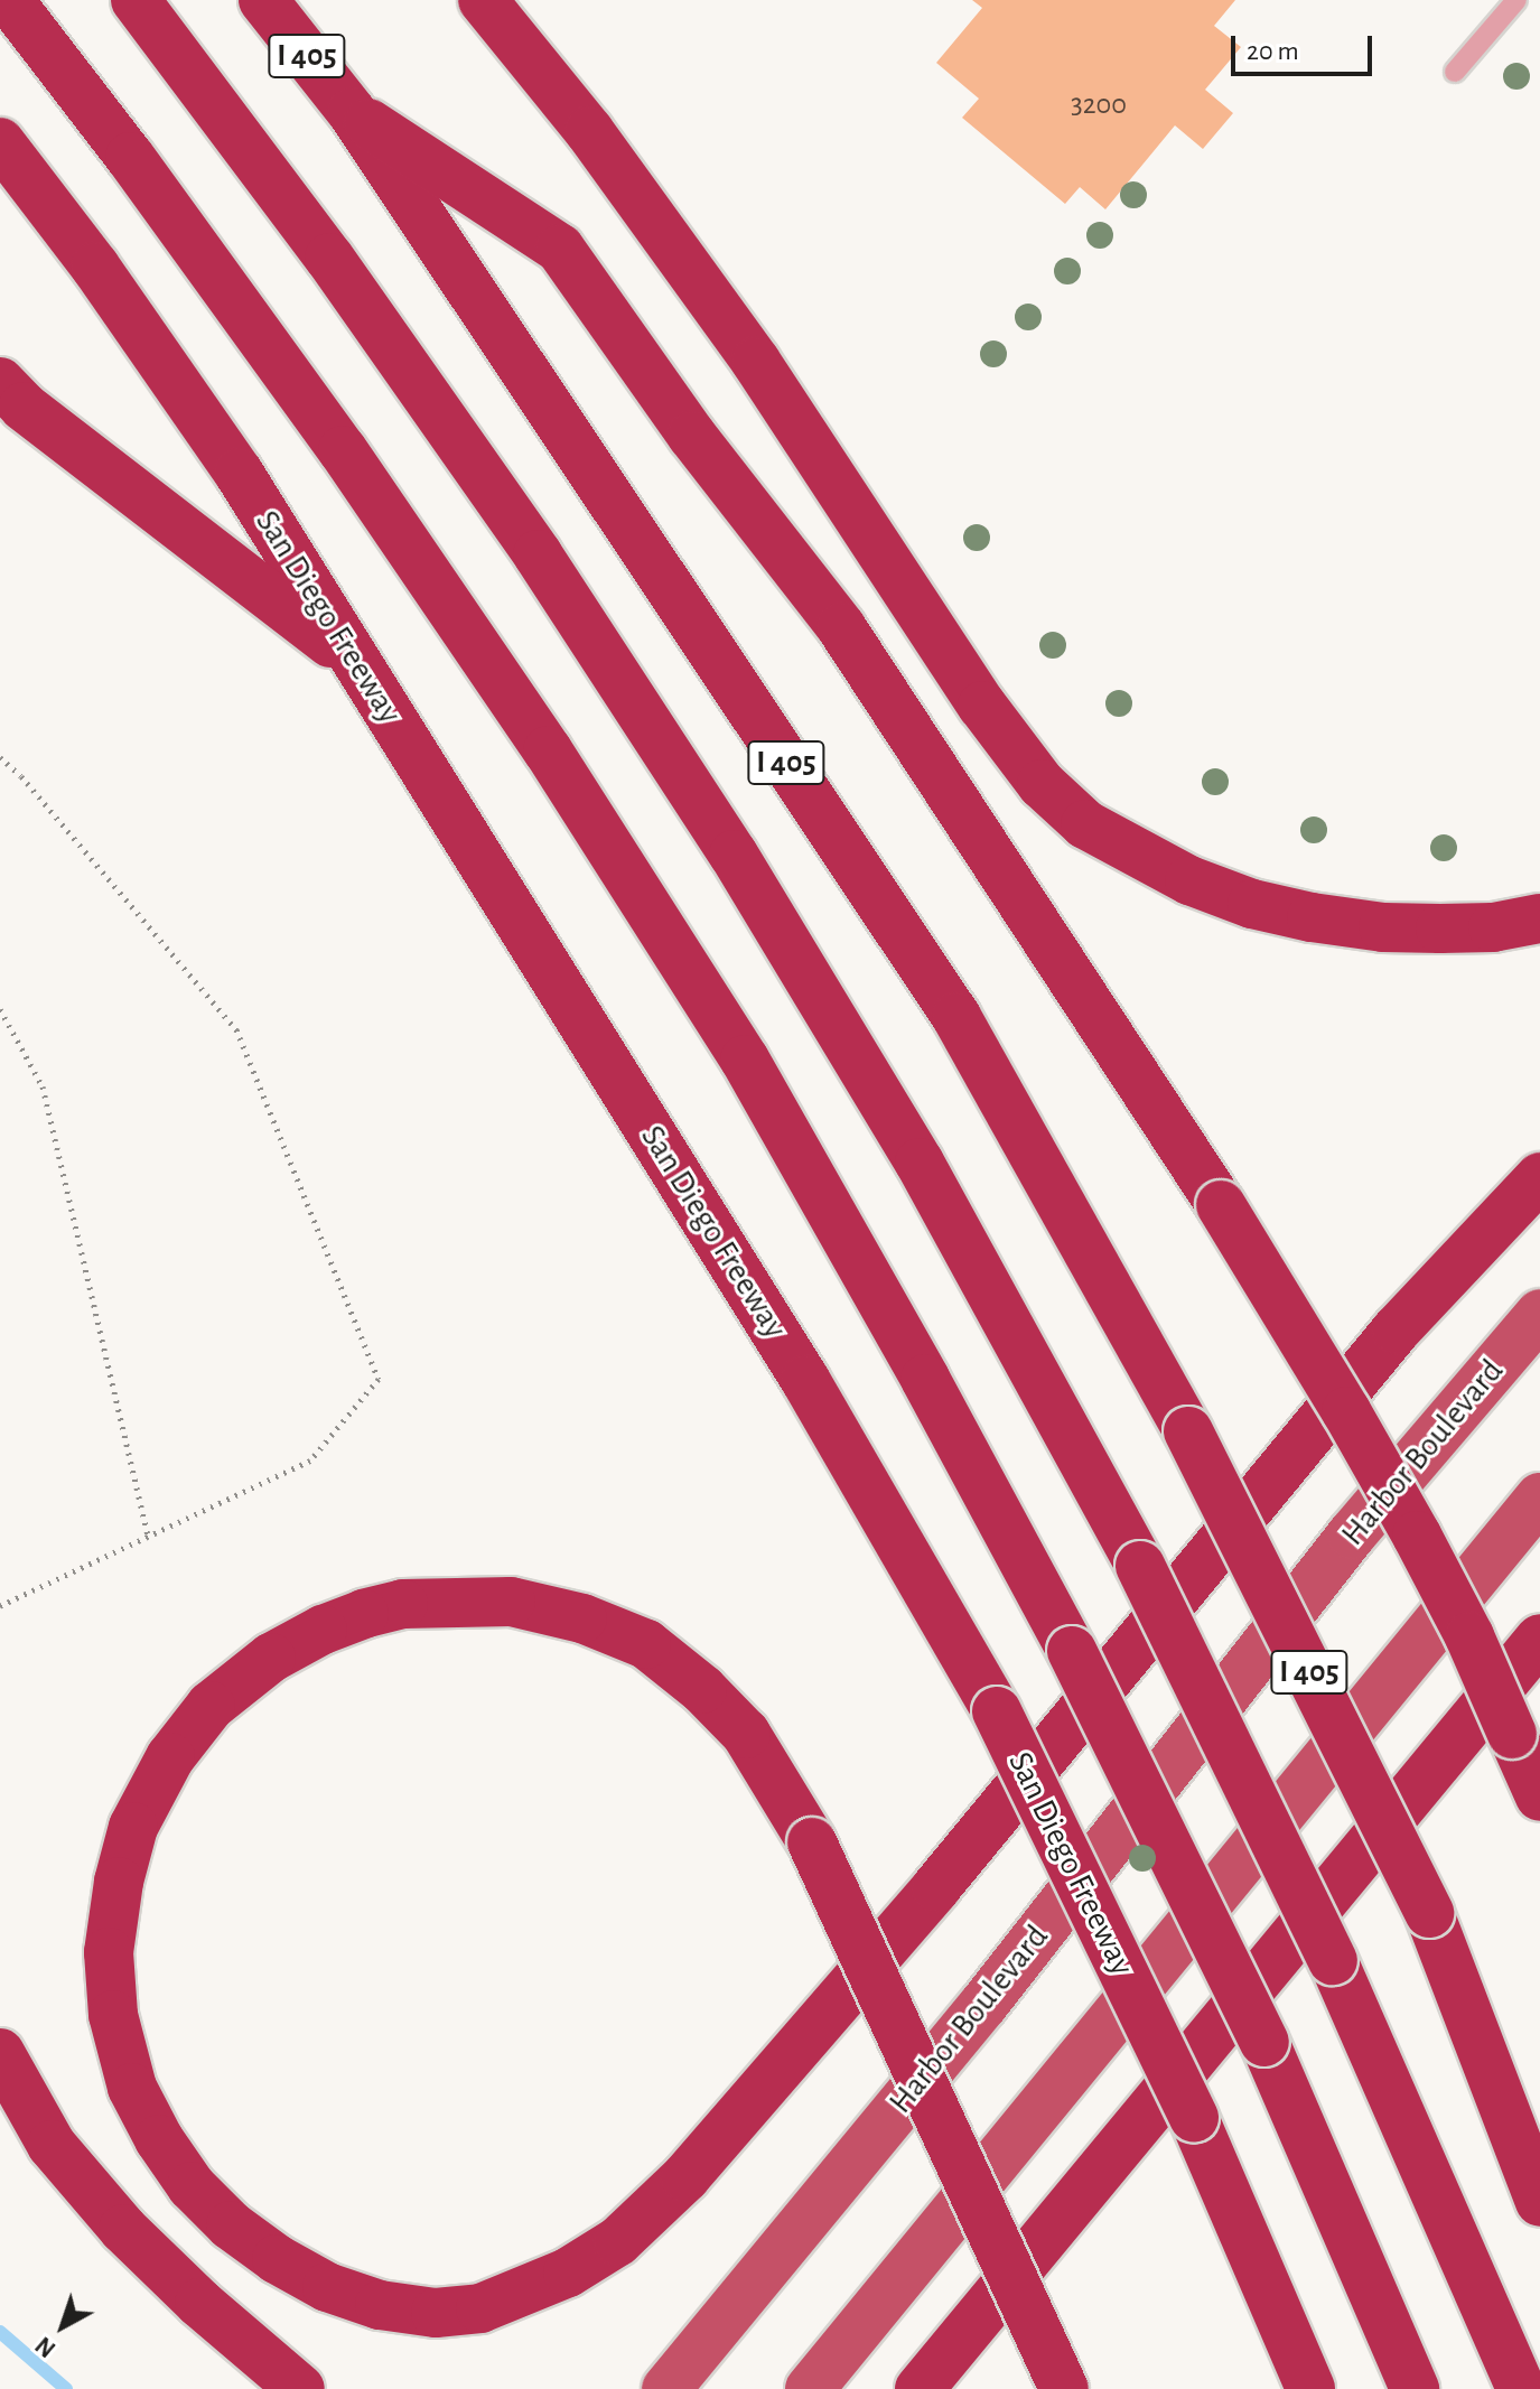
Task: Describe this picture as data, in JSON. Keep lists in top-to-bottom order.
{
  "streets": {
    "highway": ["I 405", "San Diego Freeway"],
    "main road": ["Harbor Boulevard"]
  },
  "house_numbers": ["3200"],
  "scale_bar": "20 m",
  "north": "bottom left"
}
